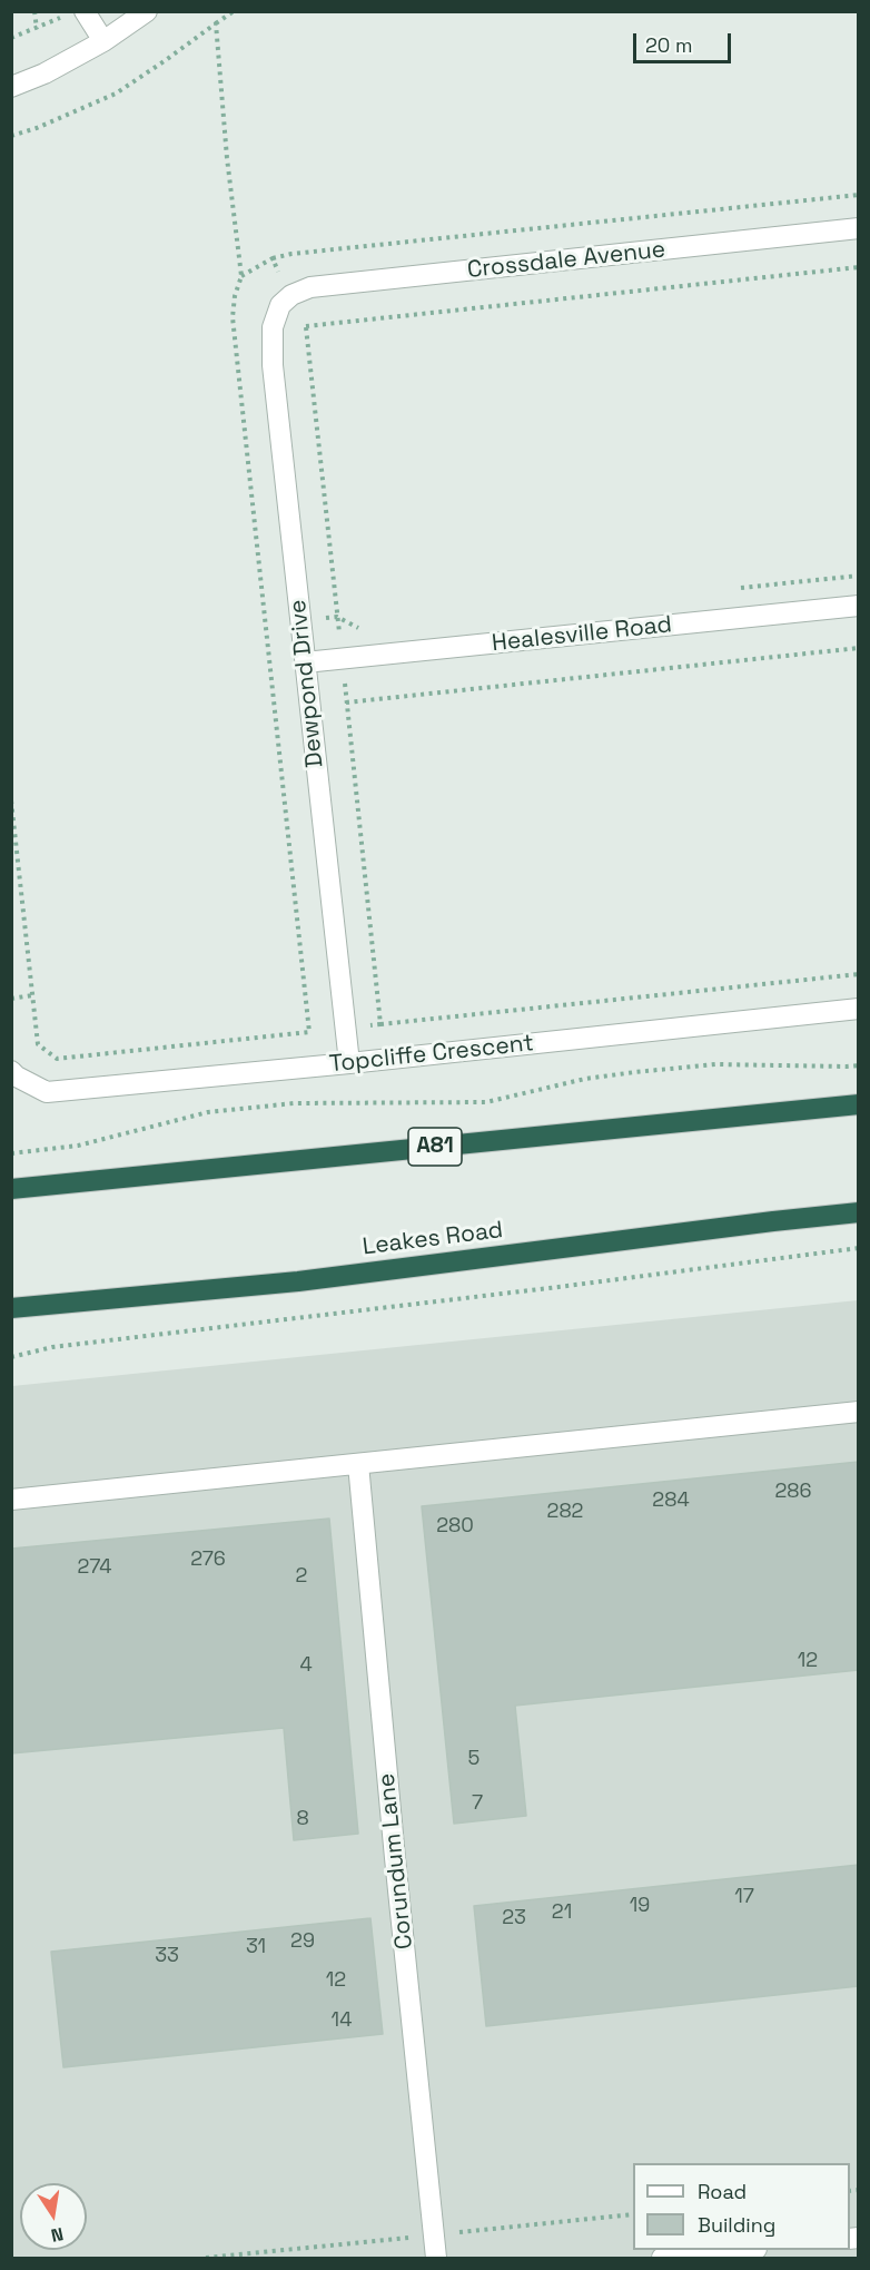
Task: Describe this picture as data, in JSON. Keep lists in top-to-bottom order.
{
  "streets": {
    "highway": ["A81", "Leakes Road"],
    "street": [
      "Crossdale Avenue",
      "Healesville Road",
      "Dewpond Drive",
      "Topcliffe Crescent",
      "Corundum Lane"
    ]
  },
  "crossings": [
    ["Crossdale Avenue", "Dewpond Drive"],
    ["Healesville Road", "Dewpond Drive"],
    ["Dewpond Drive", "Topcliffe Crescent"]
  ],
  "house_numbers": [
    "286",
    "284",
    "282",
    "280",
    "276",
    "274",
    "2",
    "12",
    "4",
    "5",
    "7",
    "8",
    "17",
    "19",
    "21",
    "23",
    "29",
    "31",
    "33",
    "12",
    "14"
  ],
  "legend": ["Road", "Building"],
  "scale_bar": "20 m",
  "north": "bottom"
}
